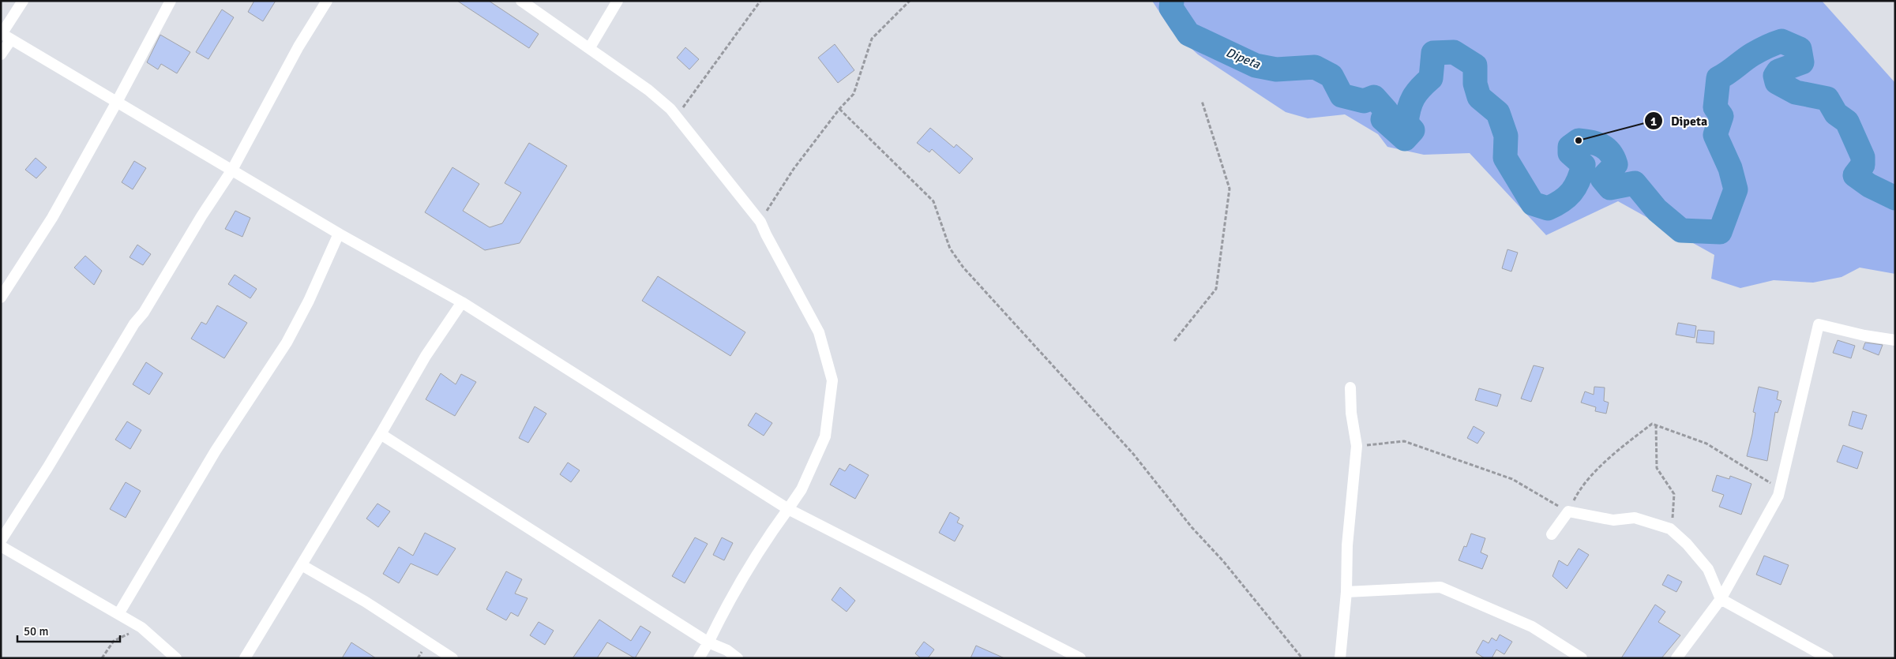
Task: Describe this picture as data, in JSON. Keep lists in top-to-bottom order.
{
  "water": ["Dipeta"],
  "places": ["Dipeta"],
  "scale_bar": "50 m"
}
